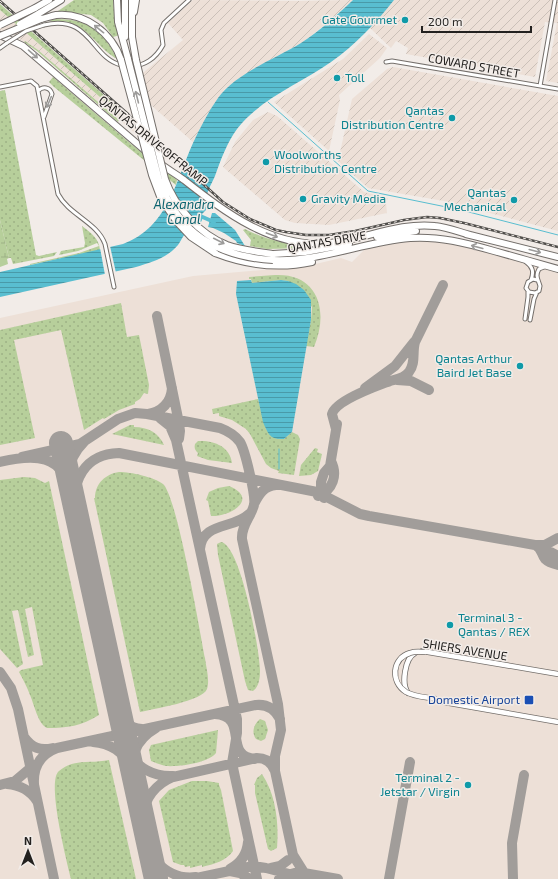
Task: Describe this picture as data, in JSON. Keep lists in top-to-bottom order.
{
  "streets": {
    "highway": ["QANTAS DRIVE OFFRAMP", "QANTAS DRIVE"],
    "street": ["COWARD STREET", "SHIERS AVENUE"]
  },
  "crossings": [
    ["QANTAS DRIVE OFFRAMP", "QANTAS DRIVE"]
  ],
  "one_way": ["QANTAS DRIVE OFFRAMP"],
  "water": ["Alexandra Canal"],
  "places": {
    "other": [
      "Gate Gourmet",
      "Toll",
      "Qantas Distribution Centre",
      "Woolworths Distribution Centre",
      "Gravity Media",
      "Qantas Mechanical",
      "Qantas Arthur Baird Jet Base",
      "Terminal 3 - Qantas / REX",
      "Terminal 2 - Jetstar / Virgin"
    ],
    "transit": ["Domestic Airport"]
  },
  "scale_bar": "200 m",
  "north": "top"
}
